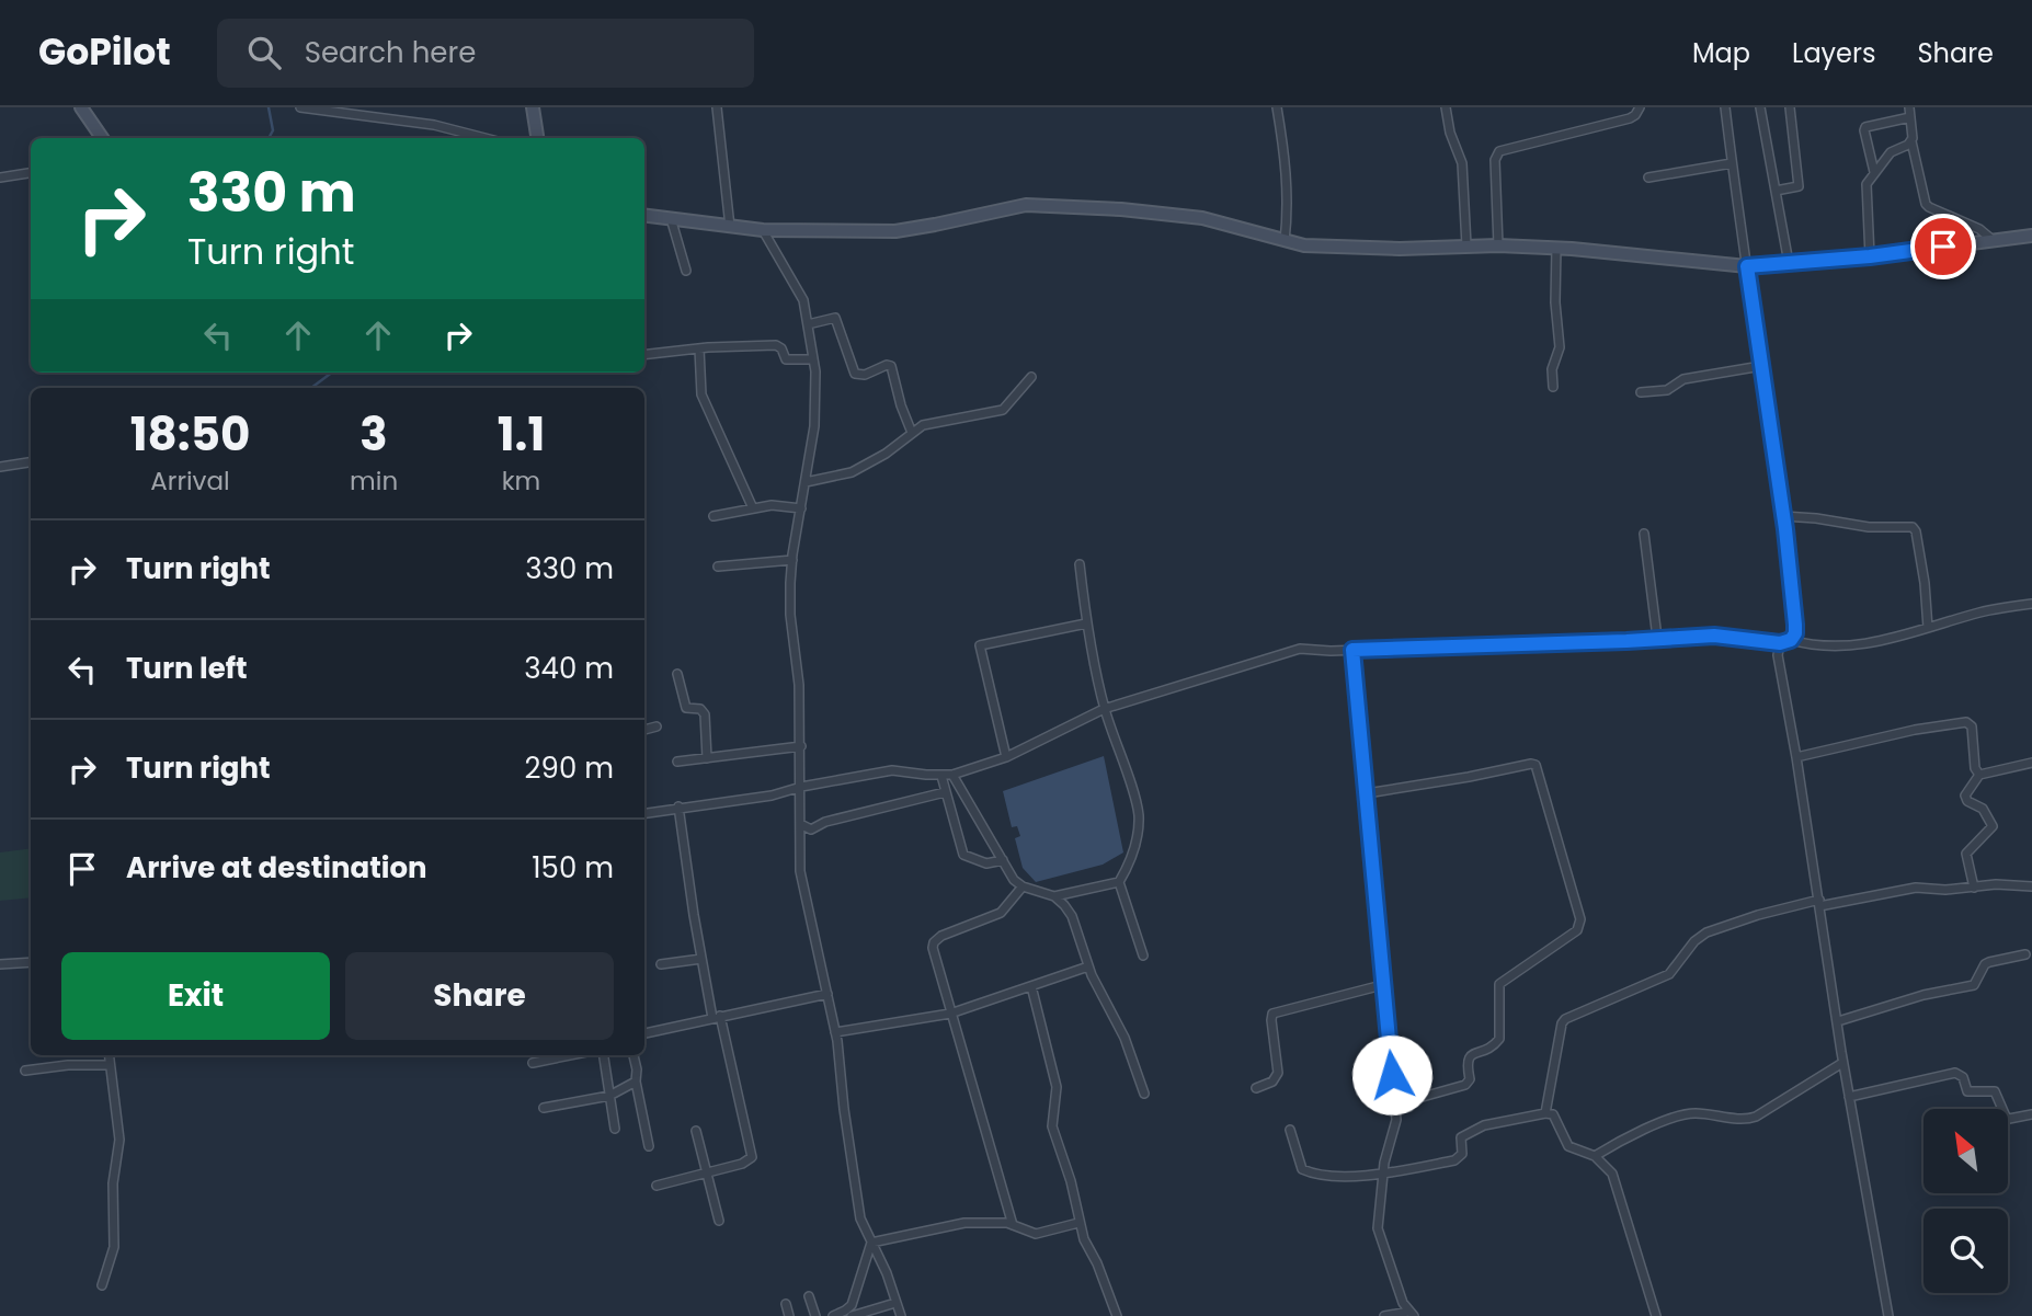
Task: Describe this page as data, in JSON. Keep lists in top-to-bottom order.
{
  "north": "top left",
  "page": {
    "header": "GoPilot",
    "search": "Search here",
    "nav": ["Map", "Layers", "Share"],
    "turn": ["330 m", "Turn right"],
    "eta": [
      "18:50",
      "Arrival",
      "3",
      "min",
      "1.1",
      "km"
    ],
    "list": [
      {
        "name": "Turn right",
        "value": "330 m"
      },
      {
        "name": "Turn left",
        "value": "340 m"
      },
      {
        "name": "Turn right",
        "value": "290 m"
      },
      {
        "name": "Arrive at destination",
        "value": "150 m"
      }
    ],
    "buttons": ["Exit", "Share"]
  }
}
